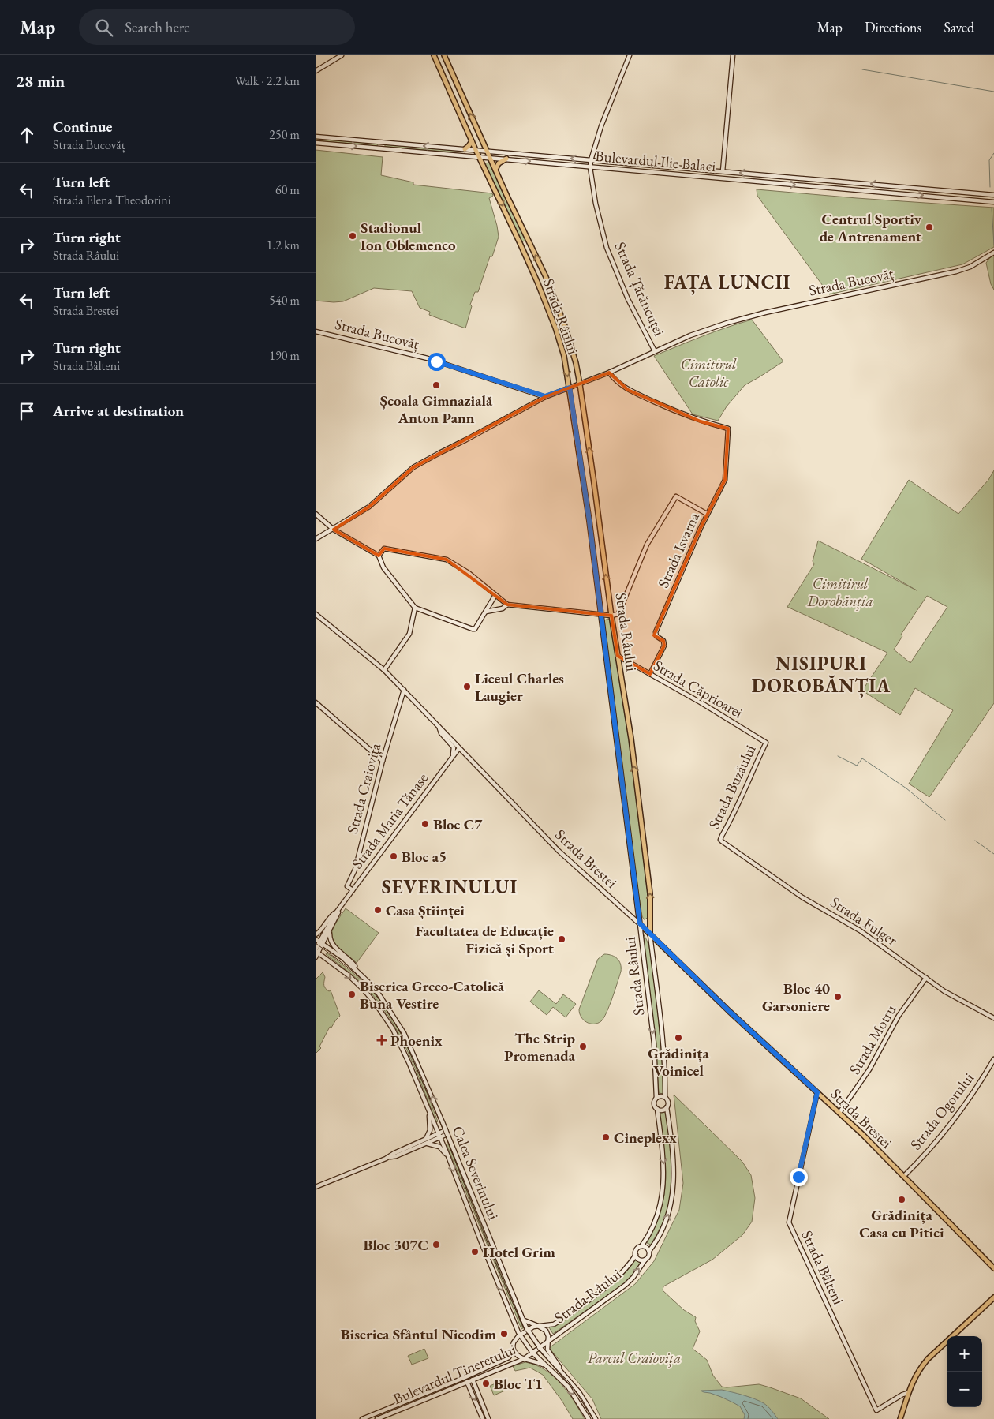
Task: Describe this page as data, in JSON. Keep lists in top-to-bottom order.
{
  "streets": {
    "main road": [
      "Bulevardul Ilie Balaci",
      "Strada Bucovăț",
      "Strada Țărăncuței",
      "Strada Râului",
      "Strada Isvarna",
      "Strada Căprioarei",
      "Strada Buzăului",
      "Strada Craiovița",
      "Strada Maria Tănase",
      "Strada Brestei",
      "Strada Fulger",
      "Strada Motru",
      "Strada Ogorului",
      "Calea Severinului",
      "Strada Bâlteni",
      "Bulevardul Tineretului"
    ]
  },
  "crossings": [
    ["Bulevardul Ilie Balaci", "Strada Țărăncuței"],
    ["Bulevardul Ilie Balaci", "Strada Râului"],
    ["Strada Bucovăț", "Strada Țărăncuței"],
    ["Strada Bucovăț", "Strada Râului"],
    ["Strada Bucovăț", "Strada Isvarna"],
    ["Strada Râului", "Strada Căprioarei"],
    ["Strada Râului", "Strada Brestei"],
    ["Strada Râului", "Calea Severinului"],
    ["Strada Râului", "Bulevardul Tineretului"],
    ["Strada Isvarna", "Strada Căprioarei"],
    ["Strada Căprioarei", "Strada Buzăului"],
    ["Strada Buzăului", "Strada Fulger"],
    ["Strada Craiovița", "Strada Maria Tănase"],
    ["Strada Craiovița", "Strada Brestei"],
    ["Strada Maria Tănase", "Strada Brestei"],
    ["Strada Maria Tănase", "Calea Severinului"],
    ["Strada Brestei", "Strada Motru"],
    ["Strada Brestei", "Strada Ogorului"],
    ["Strada Brestei", "Strada Bâlteni"],
    ["Strada Fulger", "Strada Motru"],
    ["Calea Severinului", "Bulevardul Tineretului"]
  ],
  "districts": ["FAȚA LUNCII", "NISIPURI DOROBĂNȚIA", "SEVERINULUI"],
  "parks": ["Cimitirul Catolic", "Cimitirul Dorobănția", "Parcul Craiovița"],
  "places": {
    "other": [
      "Centrul Sportiv de Antrenament",
      "Stadionul Ion Oblemenco",
      "Școala Gimnazială Anton Pann",
      "Liceul Charles Laugier",
      "Bloc C7",
      "Bloc a5",
      "Casa Științei",
      "Facultatea de Educație Fizică și Sport",
      "Biserica Greco-Catolică Buna Vestire",
      "Bloc 40 Garsoniere",
      "Grădinița Voinicel",
      "The Strip Promenada",
      "Cineplexx",
      "Grădinița Casa cu Pitici",
      "Bloc 307C",
      "Hotel Grim",
      "Biserica Sfântul Nicodim",
      "Bloc T1"
    ],
    "health": ["Phoenix"]
  },
  "page": {
    "header": "Map",
    "search": "Search here",
    "nav": ["Map", "Directions", "Saved"],
    "heading": ["28 min", "Walk · 2.2 km"],
    "list": [
      ["Continue", "Strada Bucovăț", "250 m"],
      ["Turn left", "Strada Elena Theodorini", "60 m"],
      ["Turn right", "Strada Râului", "1.2 km"],
      ["Turn left", "Strada Brestei", "540 m"],
      ["Turn right", "Strada Bâlteni", "190 m"],
      "Arrive at destination"
    ],
    "map_buttons": ["+", "−"]
  }
}
